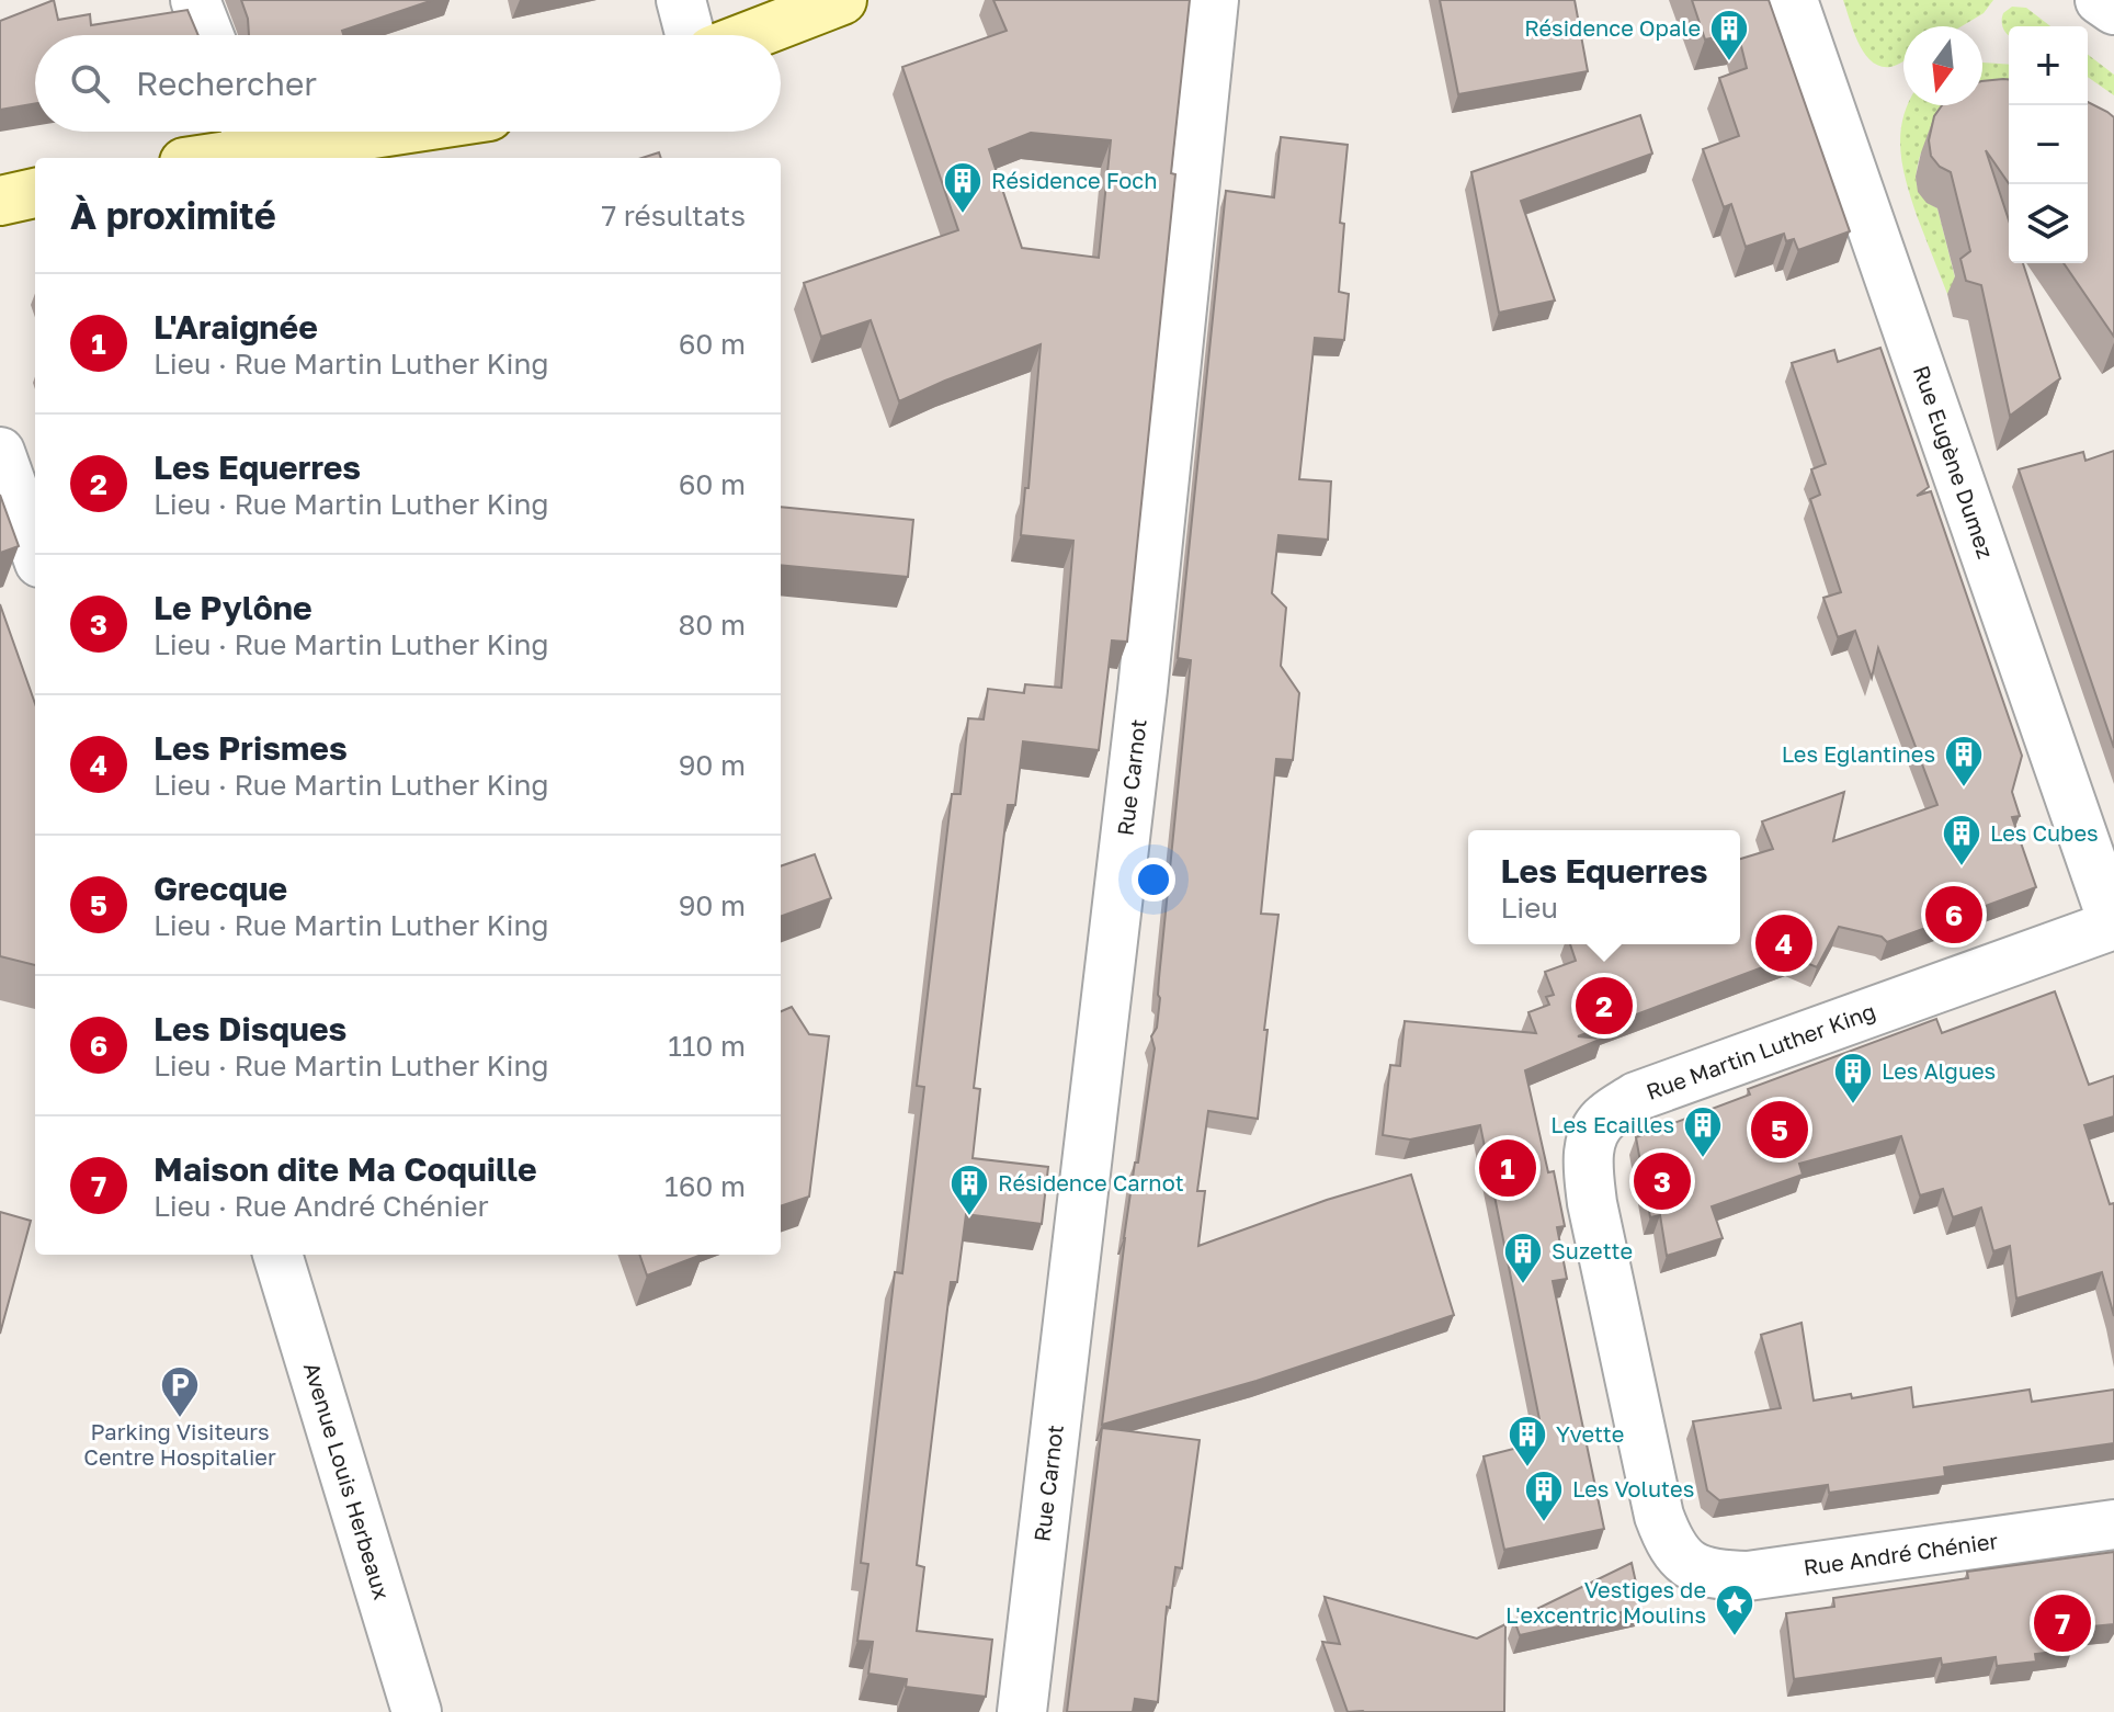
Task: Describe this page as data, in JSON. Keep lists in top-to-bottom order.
{
  "streets": {
    "street": [
      "Rue Eugène Dumez",
      "Rue Carnot",
      "Rue Martin Luther King",
      "Avenue Louis Herbeaux",
      "Rue André Chénier"
    ]
  },
  "crossings": [
    ["Rue Eugène Dumez", "Rue Martin Luther King"],
    ["Rue Martin Luther King", "Rue André Chénier"]
  ],
  "places": {
    "building": [
      "Résidence Opale",
      "Résidence Foch",
      "Les Eglantines",
      "Les Cubes",
      "Les Algues",
      "Les Ecailles",
      "Résidence Carnot",
      "Suzette",
      "Yvette",
      "Les Volutes"
    ],
    "parking": ["Parking Visiteurs Centre Hospitalier"],
    "place": ["Vestiges de L'excentric Moulins"]
  },
  "north": "bottom",
  "page": {
    "map_buttons": ["+", "−"],
    "search": "Rechercher",
    "heading": ["À proximité", "7 résultats"],
    "list": [
      {
        "mark": "1",
        "name": "L'Araignée",
        "note": "Lieu · Rue Martin Luther King",
        "value": "60 m"
      },
      {
        "mark": "2",
        "name": "Les Equerres",
        "note": "Lieu · Rue Martin Luther King",
        "value": "60 m"
      },
      {
        "mark": "3",
        "name": "Le Pylône",
        "note": "Lieu · Rue Martin Luther King",
        "value": "80 m"
      },
      {
        "mark": "4",
        "name": "Les Prismes",
        "note": "Lieu · Rue Martin Luther King",
        "value": "90 m"
      },
      {
        "mark": "5",
        "name": "Grecque",
        "note": "Lieu · Rue Martin Luther King",
        "value": "90 m"
      },
      {
        "mark": "6",
        "name": "Les Disques",
        "note": "Lieu · Rue Martin Luther King",
        "value": "110 m"
      },
      {
        "mark": "7",
        "name": "Maison dite Ma Coquille",
        "note": "Lieu · Rue André Chénier",
        "value": "160 m"
      }
    ],
    "popup": ["Les Equerres", "Lieu"],
    "pins": [
      "6",
      "4",
      "2",
      "5",
      "1",
      "3",
      "7"
    ]
  }
}
